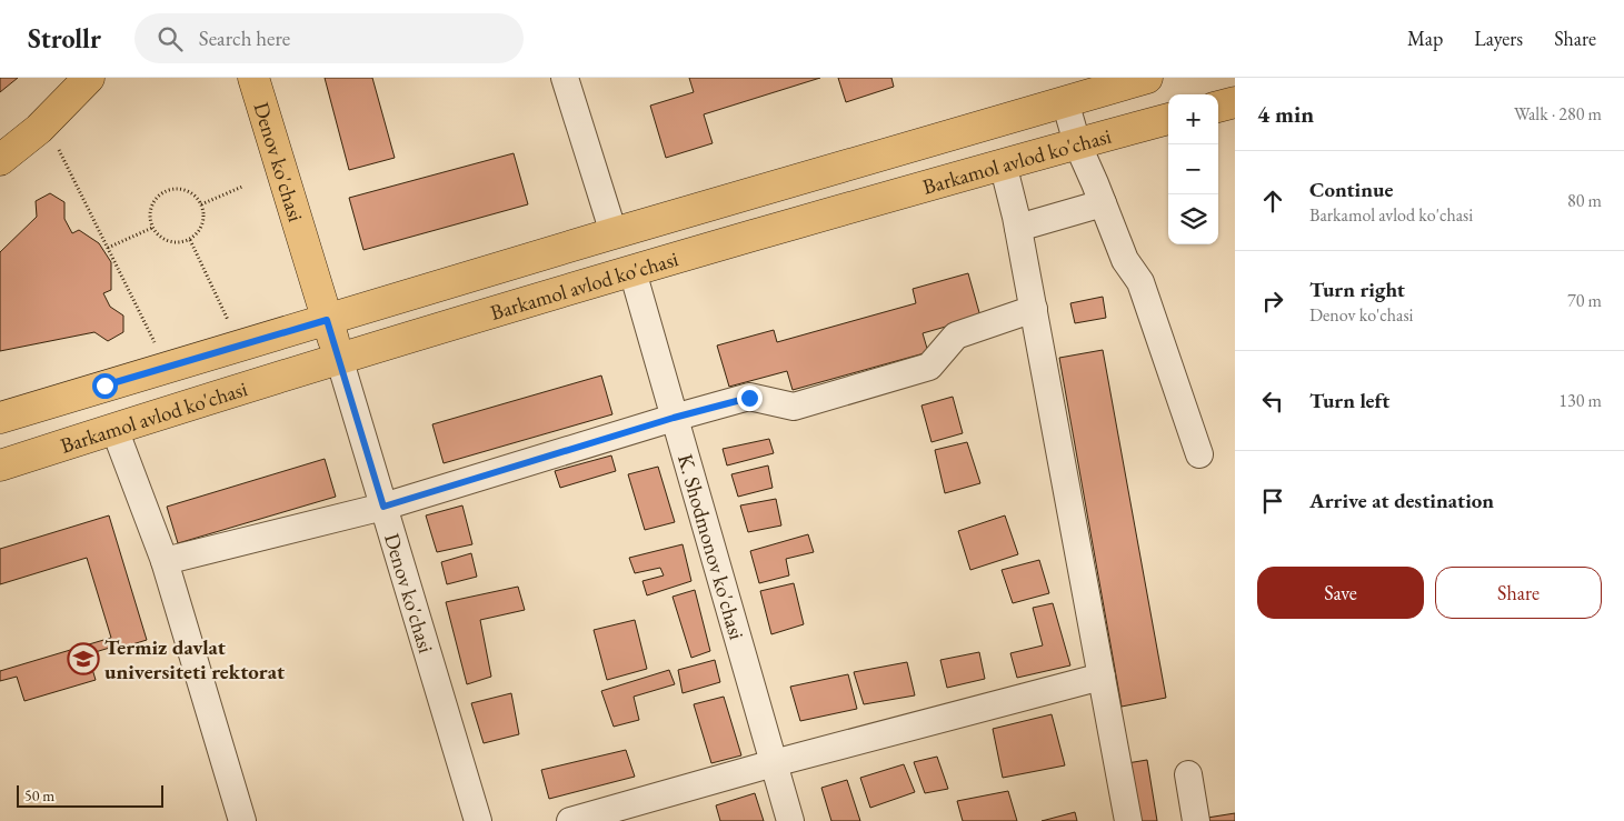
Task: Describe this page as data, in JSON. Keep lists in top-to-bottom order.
{
  "streets": {
    "main road": ["Barkamol avlod ko'chasi", "Denov ko'chasi"],
    "street": ["K. Shodmonov ko'chasi"]
  },
  "crossings": [
    ["Barkamol avlod ko'chasi", "Denov ko'chasi"],
    ["Barkamol avlod ko'chasi", "K. Shodmonov ko'chasi"]
  ],
  "places": {
    "school or university": ["Termiz davlat universiteti rektorat"]
  },
  "scale_bar": "50 m",
  "page": {
    "header": "Strollr",
    "search": "Search here",
    "nav": ["Map", "Layers", "Share"],
    "heading": ["4 min", "Walk · 280 m"],
    "map_buttons": ["+", "−"],
    "list": [
      ["Continue", "Barkamol avlod ko'chasi", "80 m"],
      ["Turn right", "Denov ko'chasi", "70 m"],
      ["Turn left", "130 m"],
      "Arrive at destination"
    ],
    "buttons": ["Save", "Share"],
    "scale": "50 m"
  }
}
